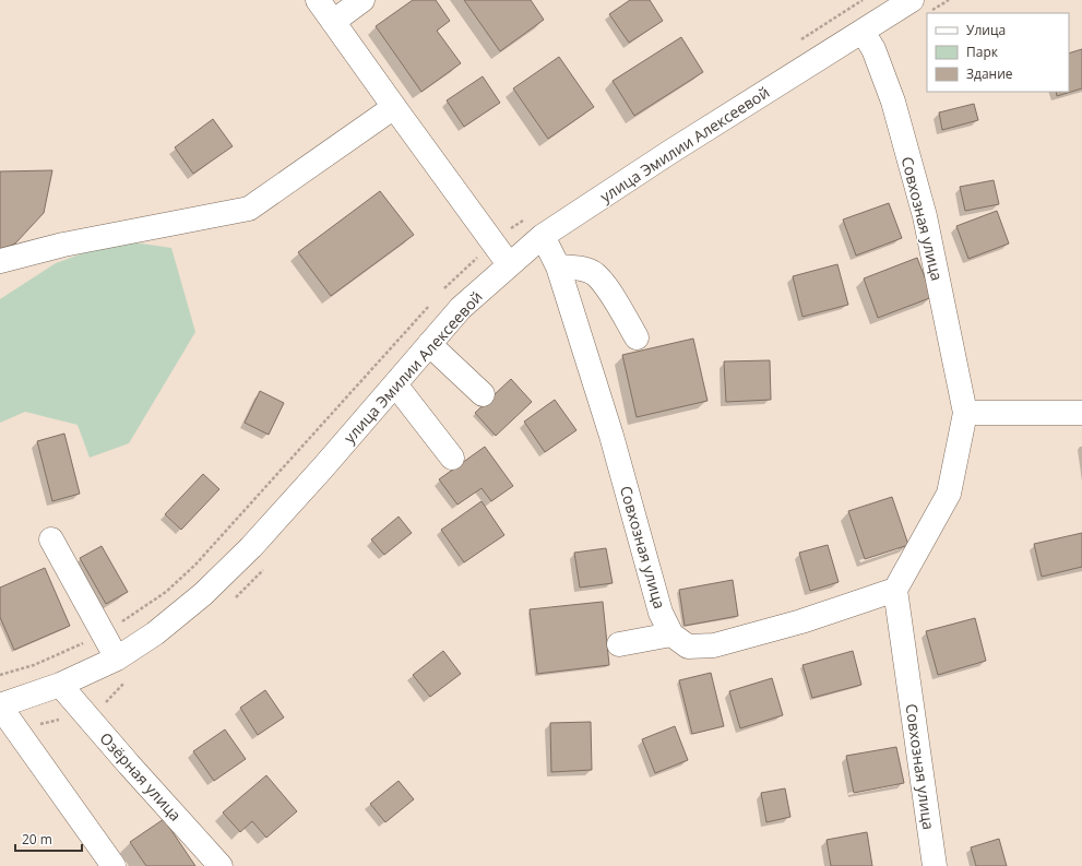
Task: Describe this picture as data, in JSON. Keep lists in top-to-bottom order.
{
  "streets": {
    "street": ["улица Эмилии Алексеевой", "Совхозная улица", "Озёрная улица"]
  },
  "crossings": [
    ["улица Эмилии Алексеевой", "Совхозная улица"],
    ["улица Эмилии Алексеевой", "Озёрная улица"]
  ],
  "legend": ["Улица", "Парк", "Здание"],
  "scale_bar": "20 m"
}
